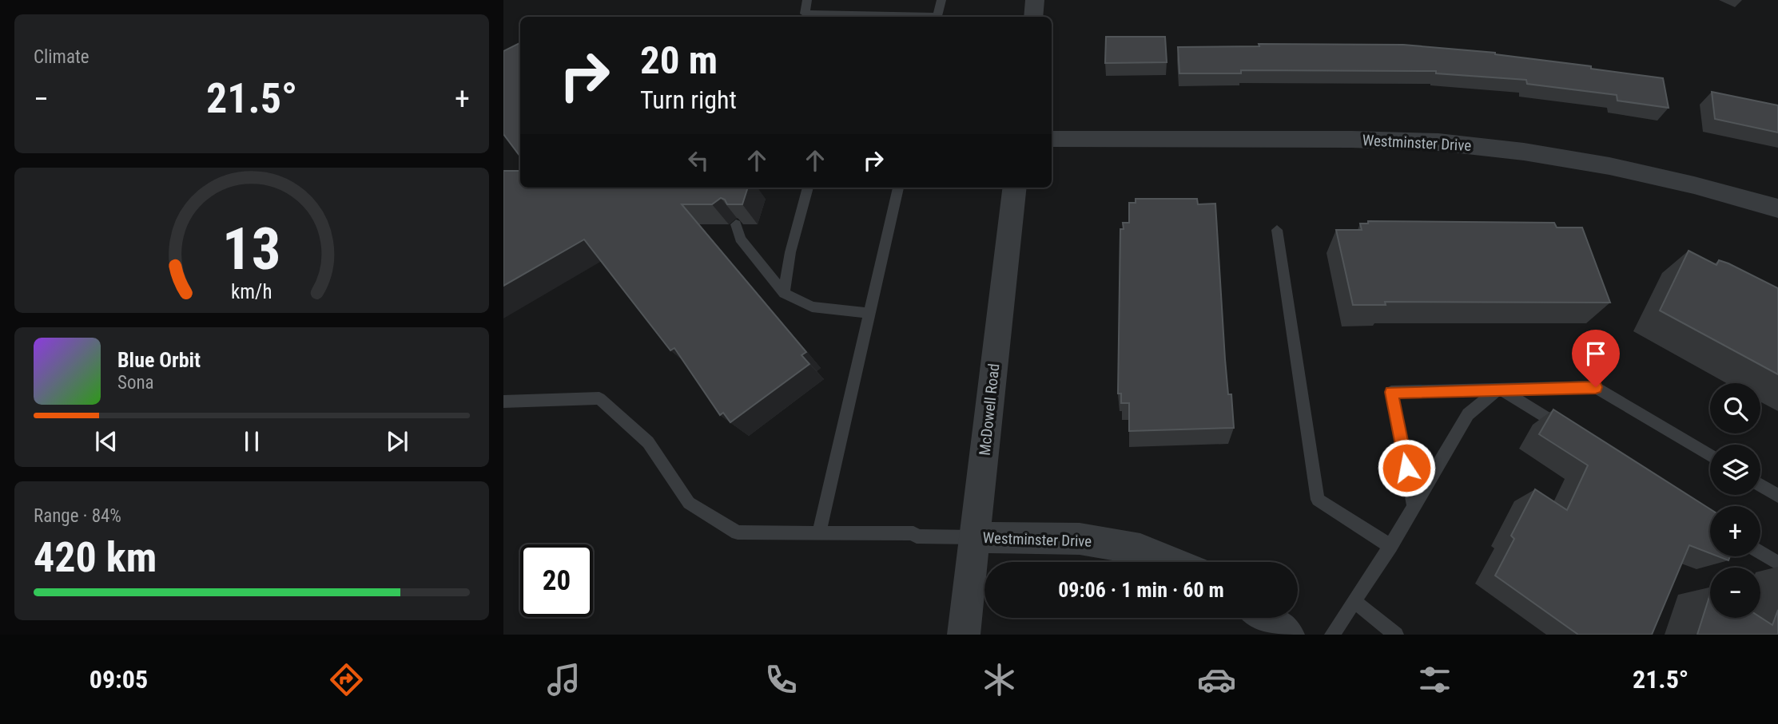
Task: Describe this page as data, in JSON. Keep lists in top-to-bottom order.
{
  "streets": {
    "street": ["Westminster Drive", "McDowell Road"]
  },
  "crossings": [
    ["Westminster Drive", "McDowell Road"]
  ],
  "page": {
    "tile": [
      "Climate",
      ["Range · 84%", "420 km"]
    ],
    "turn": ["20 m", "Turn right"],
    "heat": ["−", "21.5°", "+"],
    "song": ["Blue Orbit", "Sona"],
    "map_buttons": ["+", "−"],
    "limit": "20",
    "trip": "09:06 · 1 min · 60 m",
    "tabs": ["09:05", "21.5°"],
    "gauge": ["13", "km/h"]
  }
}
